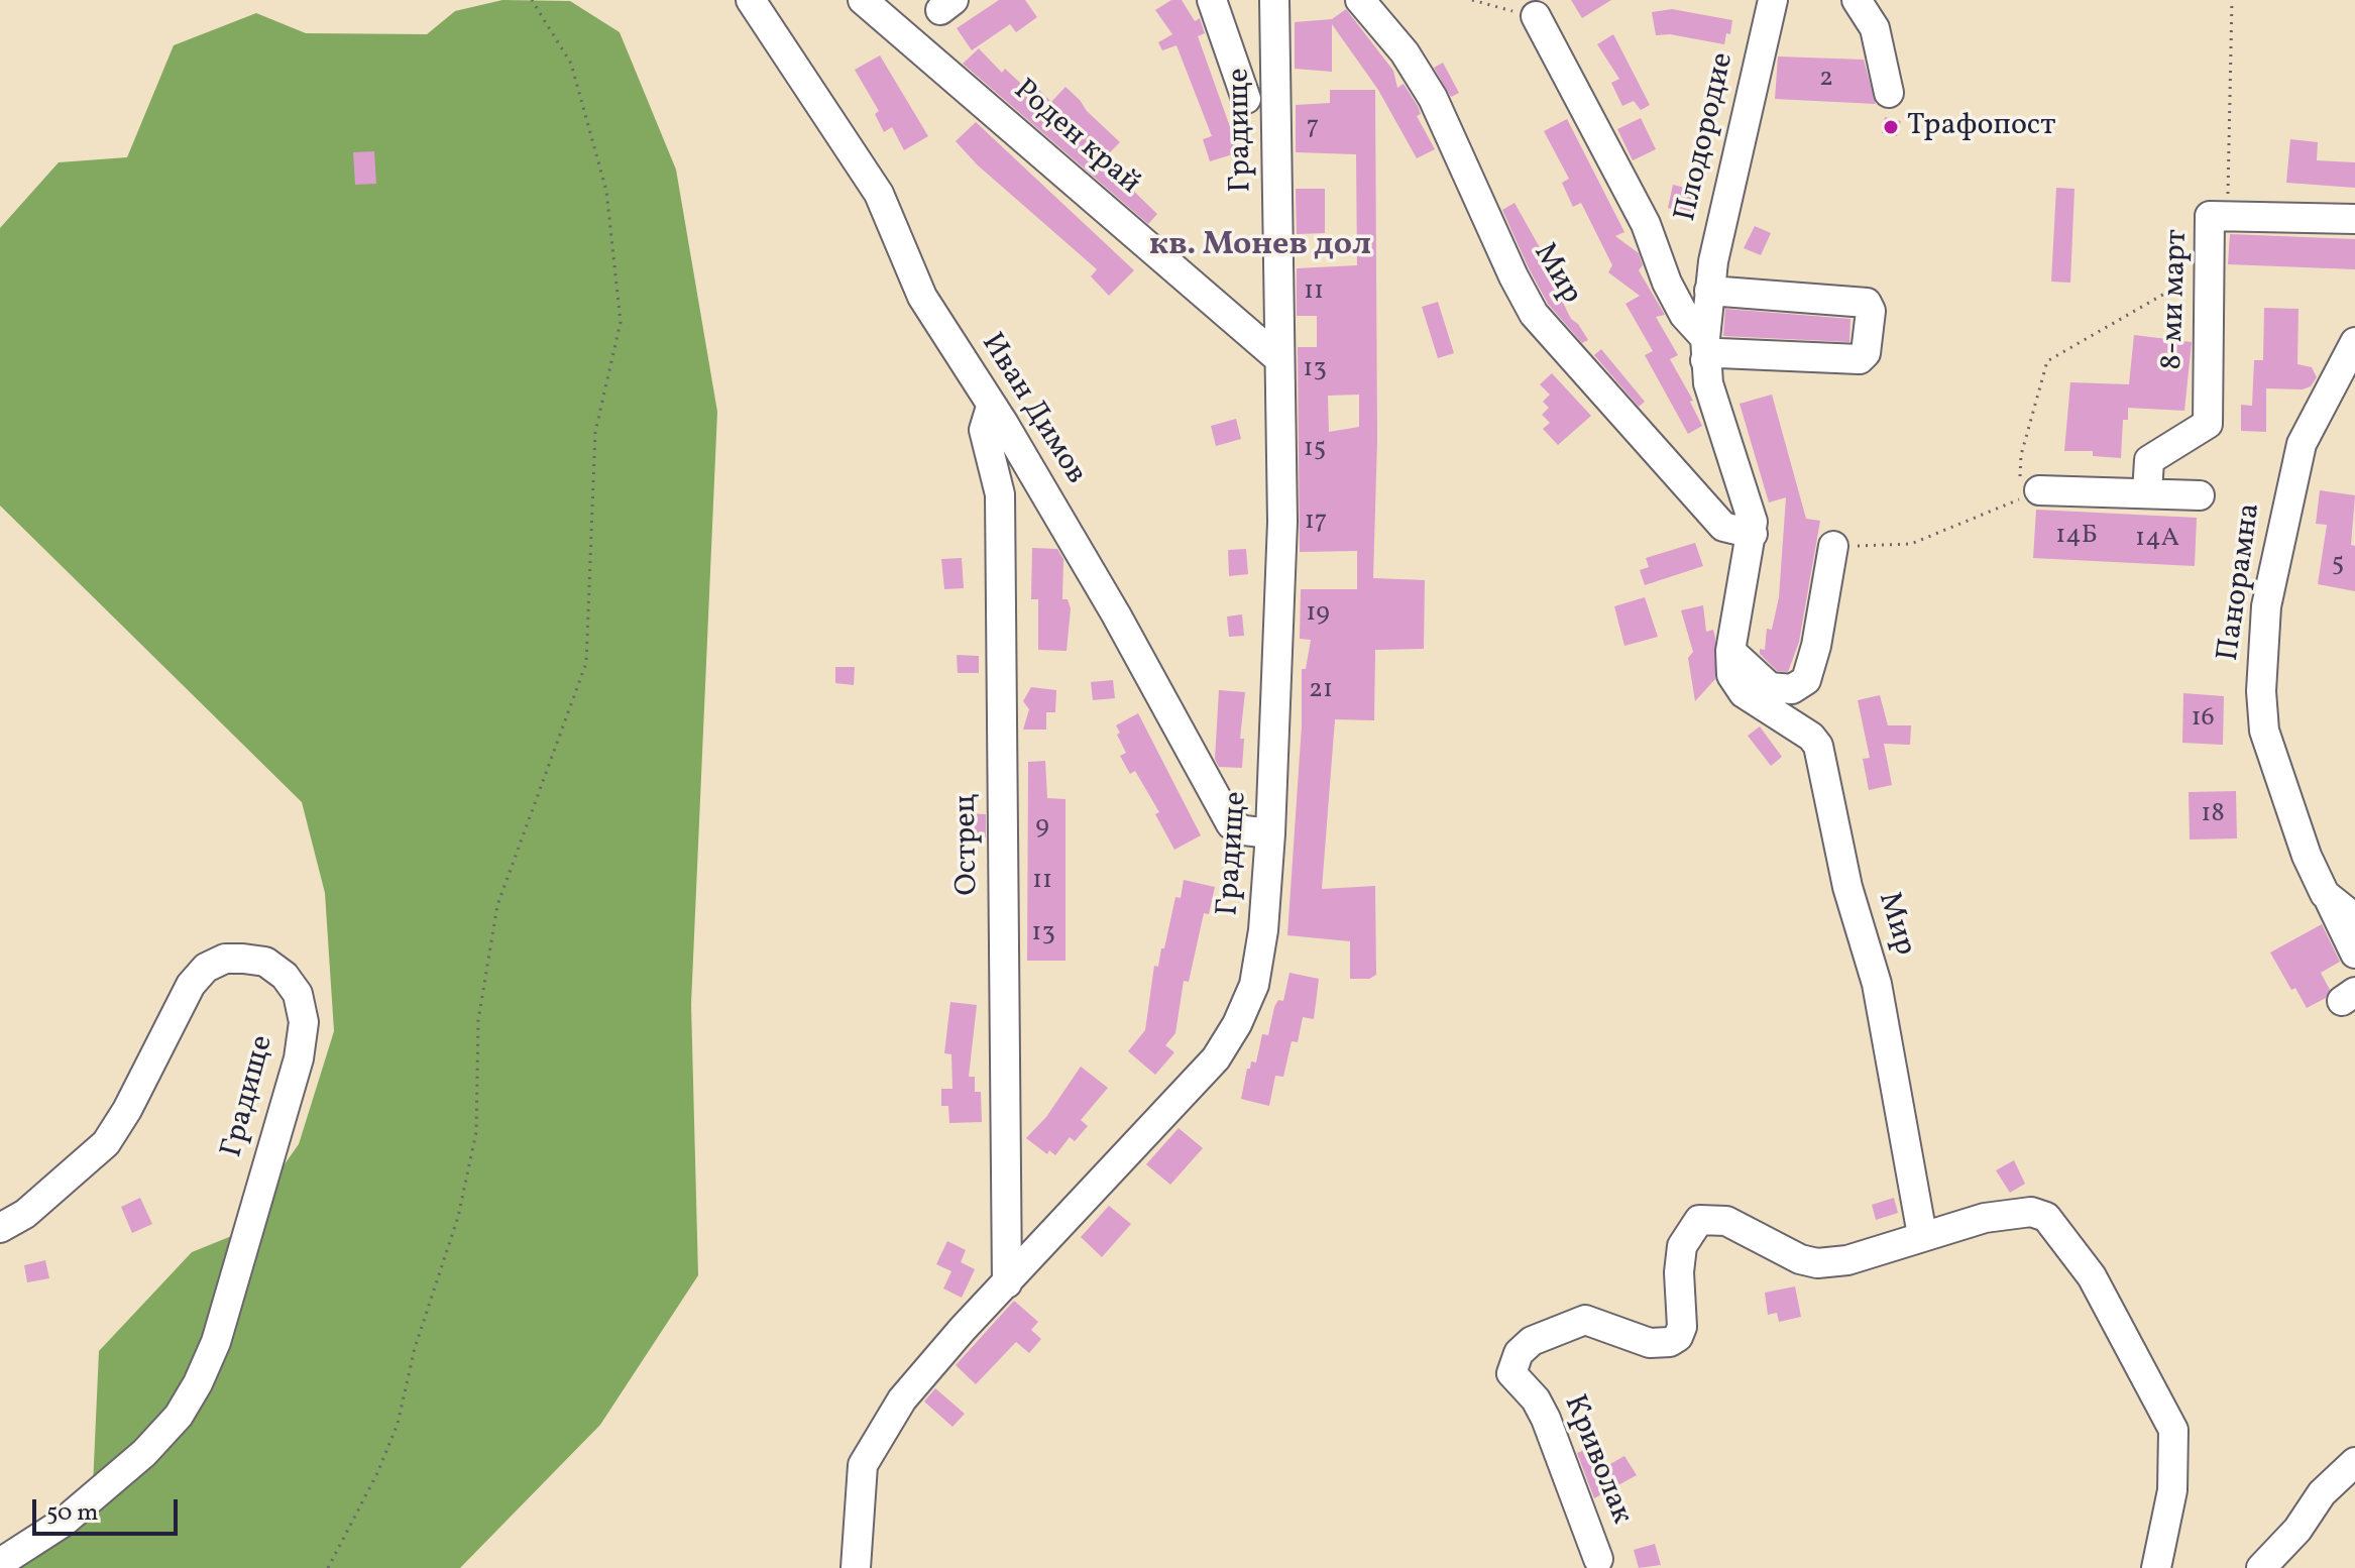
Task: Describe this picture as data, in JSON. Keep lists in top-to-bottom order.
{
  "streets": {
    "street": [
      "Градище",
      "Плодородие",
      "Роден край",
      "Мир",
      "8-ми март",
      "Иван Димов",
      "Панорамна",
      "Острец",
      "Криволак"
    ]
  },
  "crossings": [
    ["Градище", "Роден край"],
    ["Градище", "Иван Димов"],
    ["Градище", "Острец"],
    ["Плодородие", "Мир"],
    ["Мир", "Криволак"],
    ["Иван Димов", "Острец"]
  ],
  "districts": ["кв. Монев дол"],
  "places": ["Трафопост"],
  "house_numbers": [
    "2",
    "7",
    "11",
    "13",
    "15",
    "17",
    "14Б",
    "14A",
    "5",
    "19",
    "21",
    "16",
    "18",
    "9",
    "11",
    "13"
  ],
  "scale_bar": "50 m"
}
